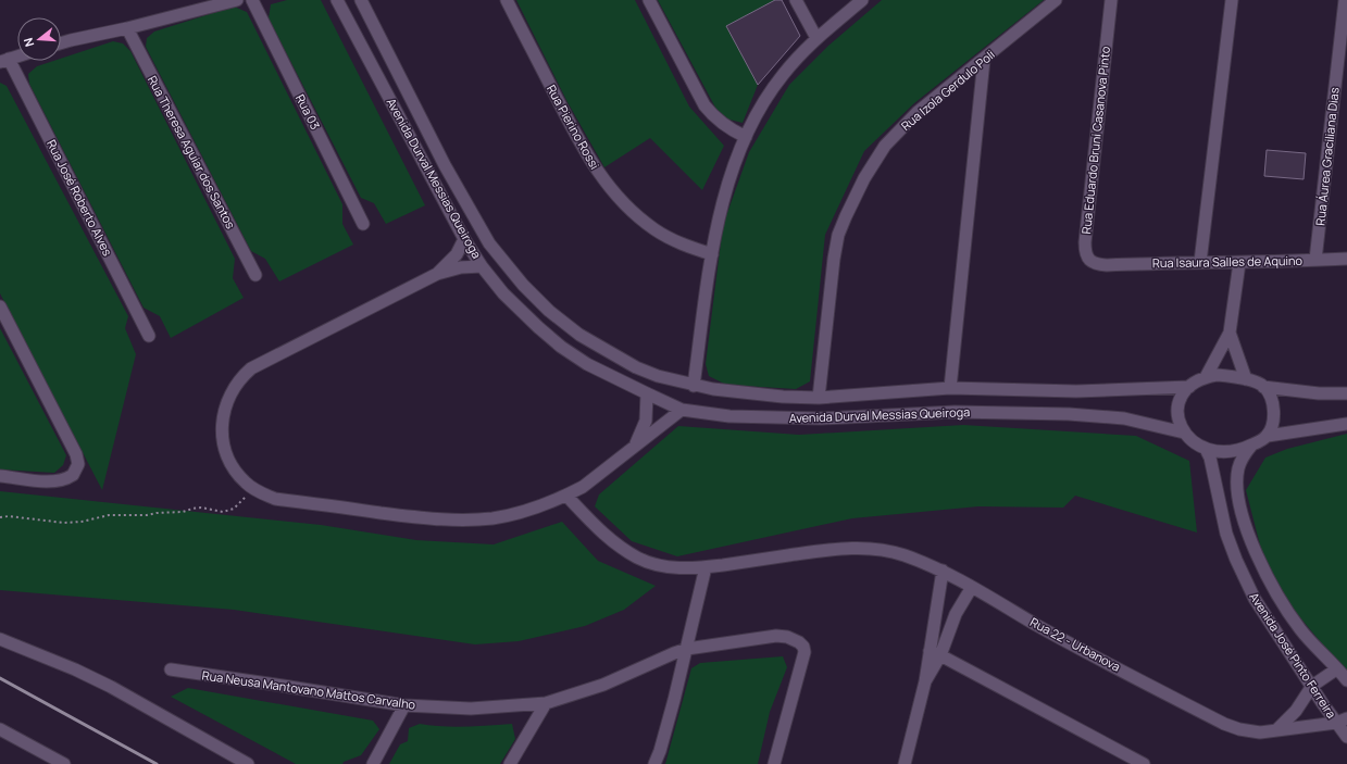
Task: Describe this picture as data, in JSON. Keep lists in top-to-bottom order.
{
  "streets": {
    "street": [
      "Rua Izola Gerdulo Poli",
      "Rua 03",
      "Rua Pierino Rossi",
      "Rua Eduardo Bruni Casanova Pinto",
      "Rua Theresa Aguiar dos Santos",
      "Rua Áurea Graciliana Dias",
      "Avenida Durval Messias Queiroga",
      "Rua José Roberto Alves",
      "Rua Isaura Salles de Aquino",
      "Rua 22 - Urbanova",
      "Avenida José Pinto Ferreira",
      "Rua Neusa Mantovano Mattos Carvalho"
    ]
  },
  "crossings": [
    ["Rua Izola Gerdulo Poli", "Avenida Durval Messias Queiroga"],
    ["Rua Eduardo Bruni Casanova Pinto", "Rua Isaura Salles de Aquino"],
    ["Rua Áurea Graciliana Dias", "Rua Isaura Salles de Aquino"],
    ["Avenida Durval Messias Queiroga", "Avenida José Pinto Ferreira"],
    ["Rua 22 - Urbanova", "Avenida José Pinto Ferreira"]
  ],
  "north": "left"
}
